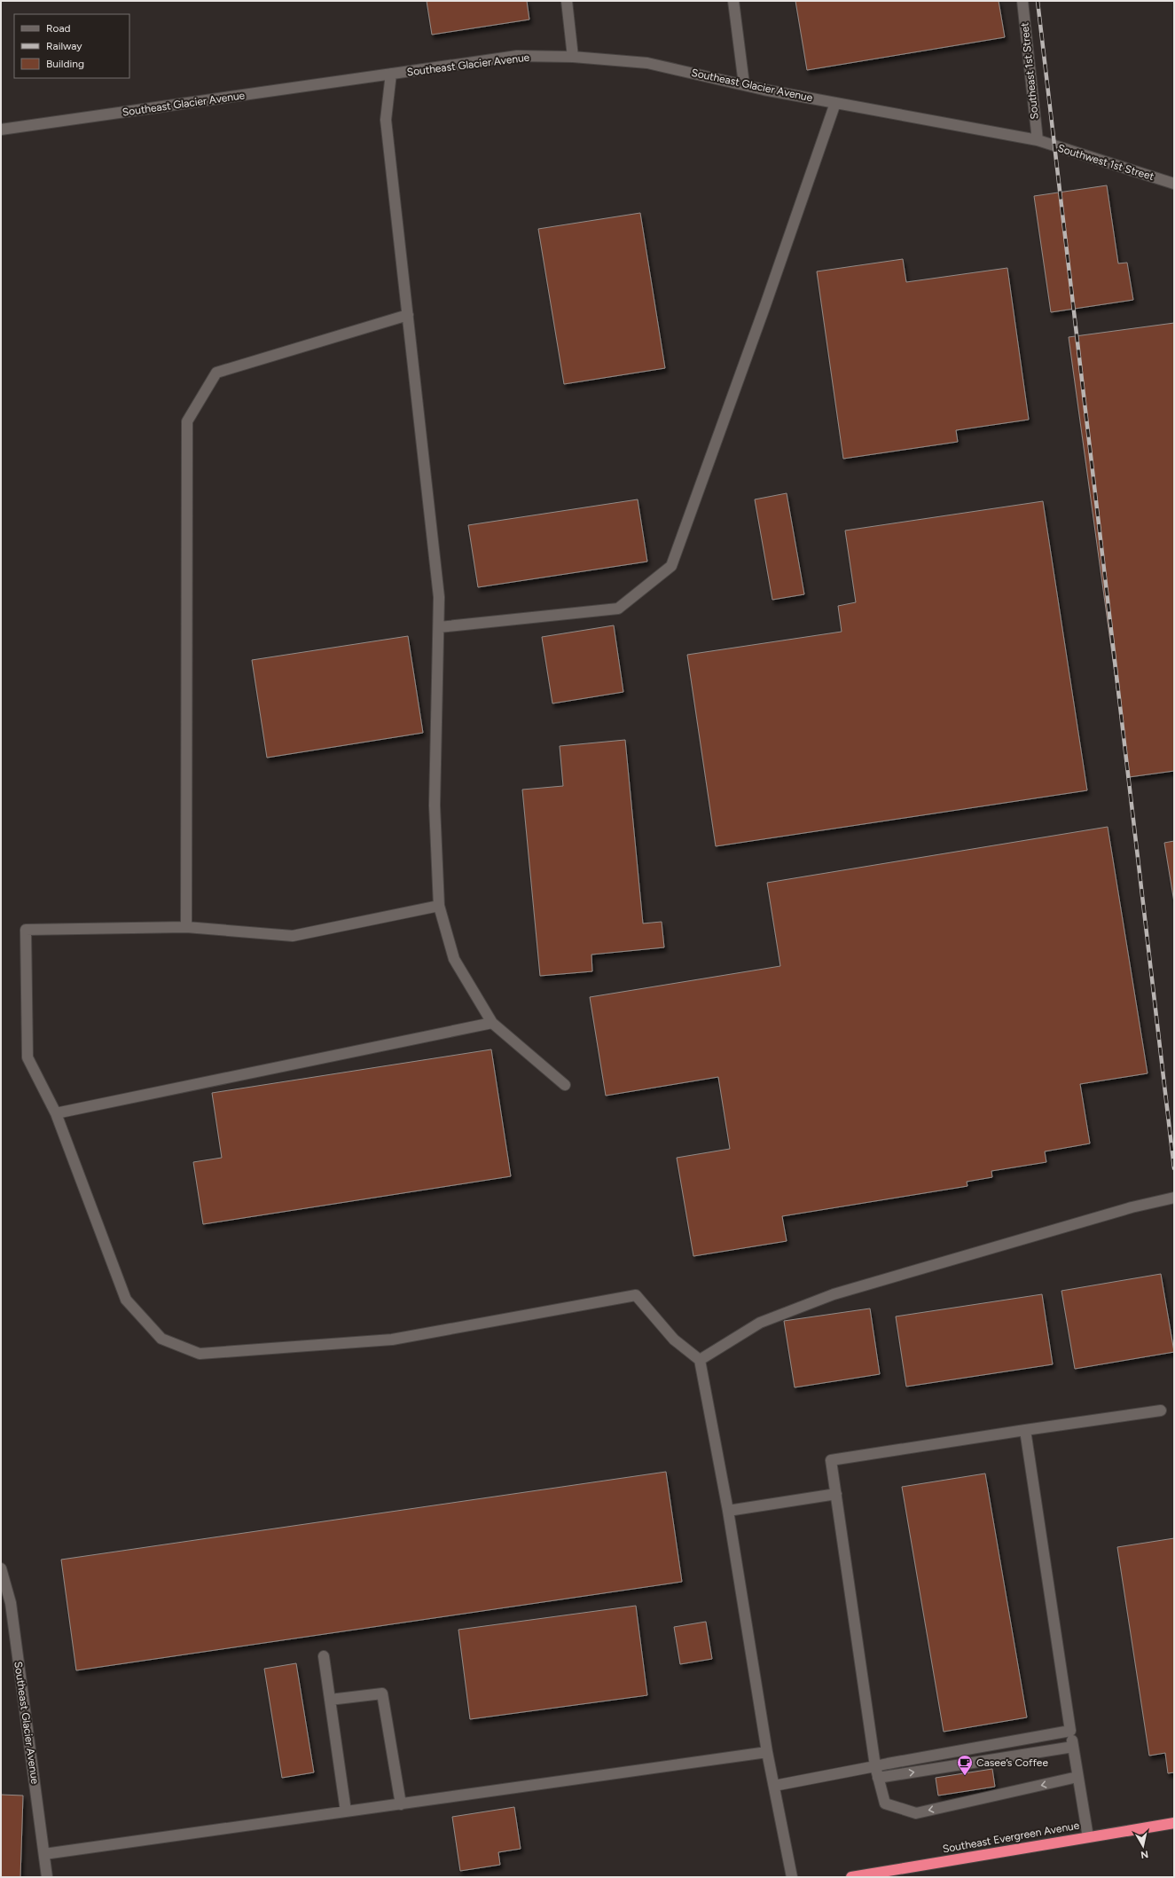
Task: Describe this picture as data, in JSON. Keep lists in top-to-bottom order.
{
  "streets": {
    "highway": ["Southeast Evergreen Avenue"],
    "street": ["Southeast Glacier Avenue", "Southeast 1st Street", "Southwest 1st Street"]
  },
  "crossings": [
    ["Southeast Glacier Avenue", "Southeast 1st Street"],
    ["Southeast Glacier Avenue", "Southwest 1st Street"],
    ["Southeast 1st Street", "Southwest 1st Street"]
  ],
  "places": {
    "cafe": ["Casee’s Coffee"]
  },
  "legend": ["Road", "Railway", "Building"],
  "north": "bottom"
}
